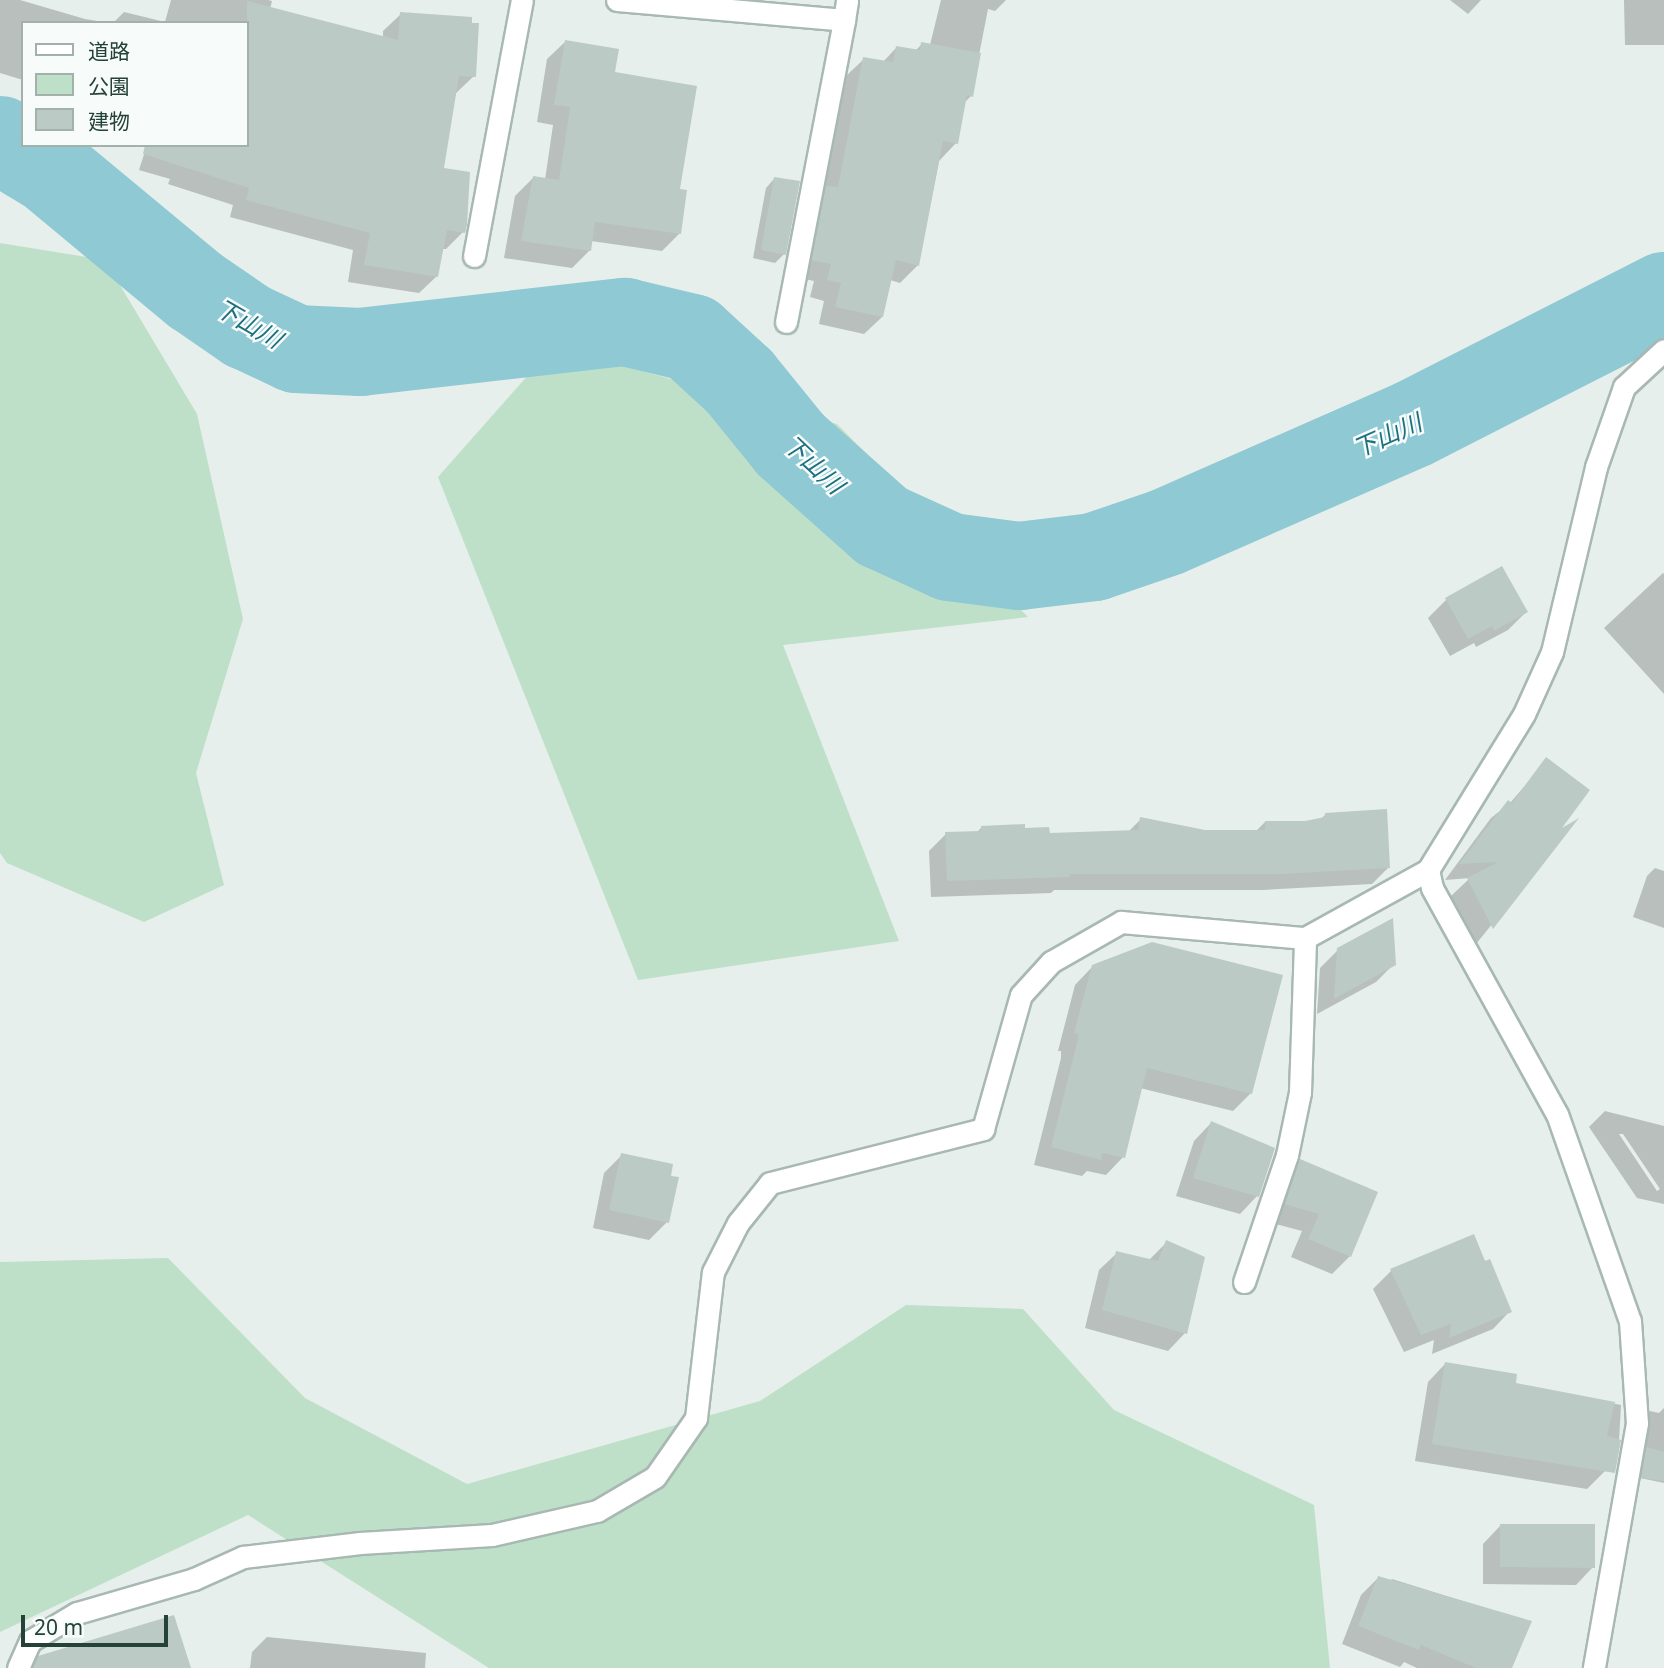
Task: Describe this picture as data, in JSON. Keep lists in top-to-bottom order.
{
  "water": ["下山川"],
  "legend": ["道路", "公園", "建物"],
  "scale_bar": "20 m"
}
